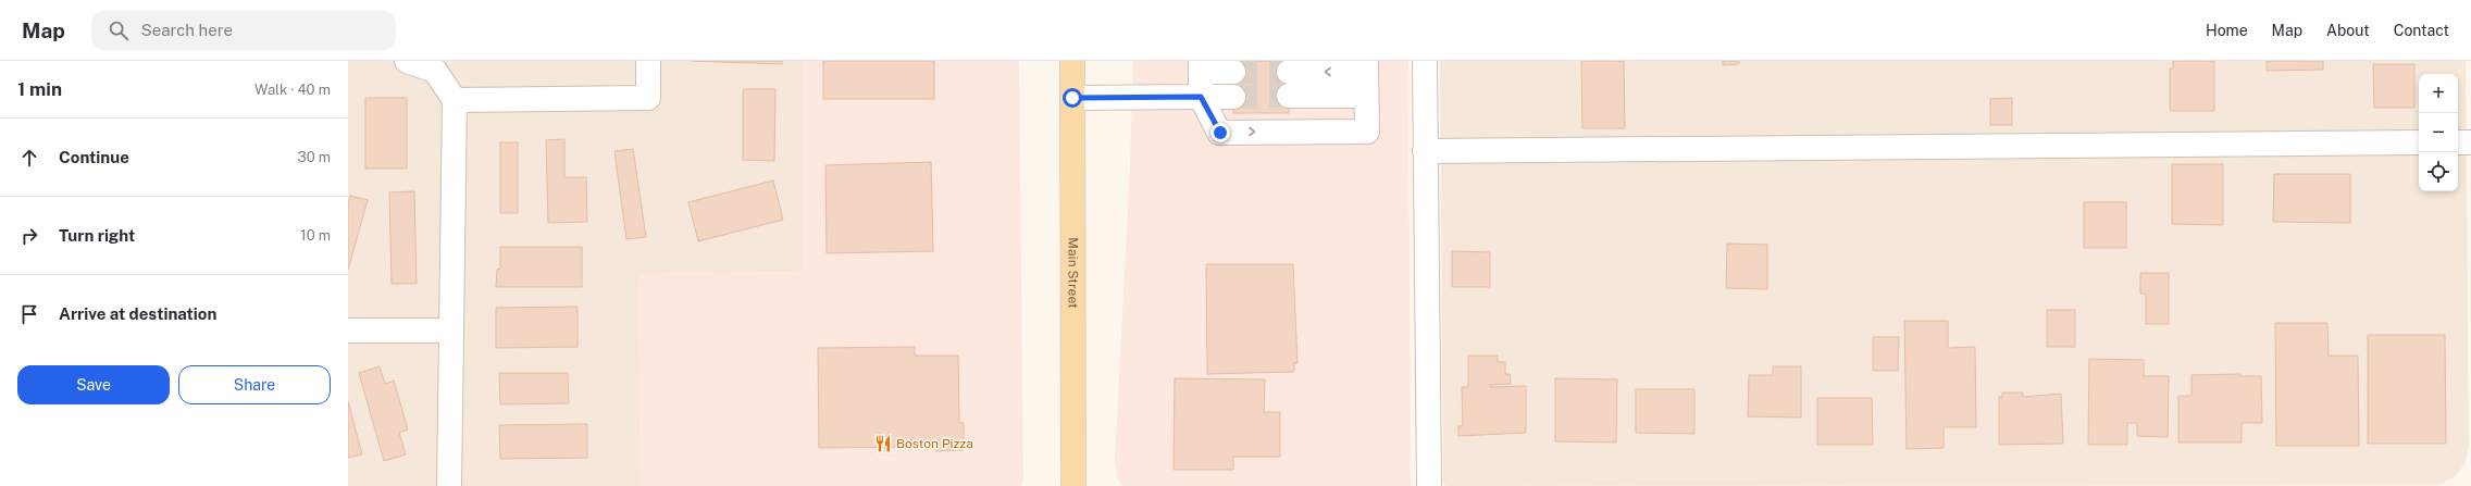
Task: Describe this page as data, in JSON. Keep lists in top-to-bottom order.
{
  "streets": {
    "main road": ["Main Street"]
  },
  "places": {
    "restaurant": ["Boston Pizza"]
  },
  "page": {
    "header": "Map",
    "search": "Search here",
    "nav": [
      "Home",
      "Map",
      "About",
      "Contact"
    ],
    "heading": ["1 min", "Walk · 40 m"],
    "map_buttons": ["+", "−"],
    "list": [
      ["Continue", "30 m"],
      ["Turn right", "10 m"],
      "Arrive at destination"
    ],
    "buttons": ["Save", "Share"]
  }
}
